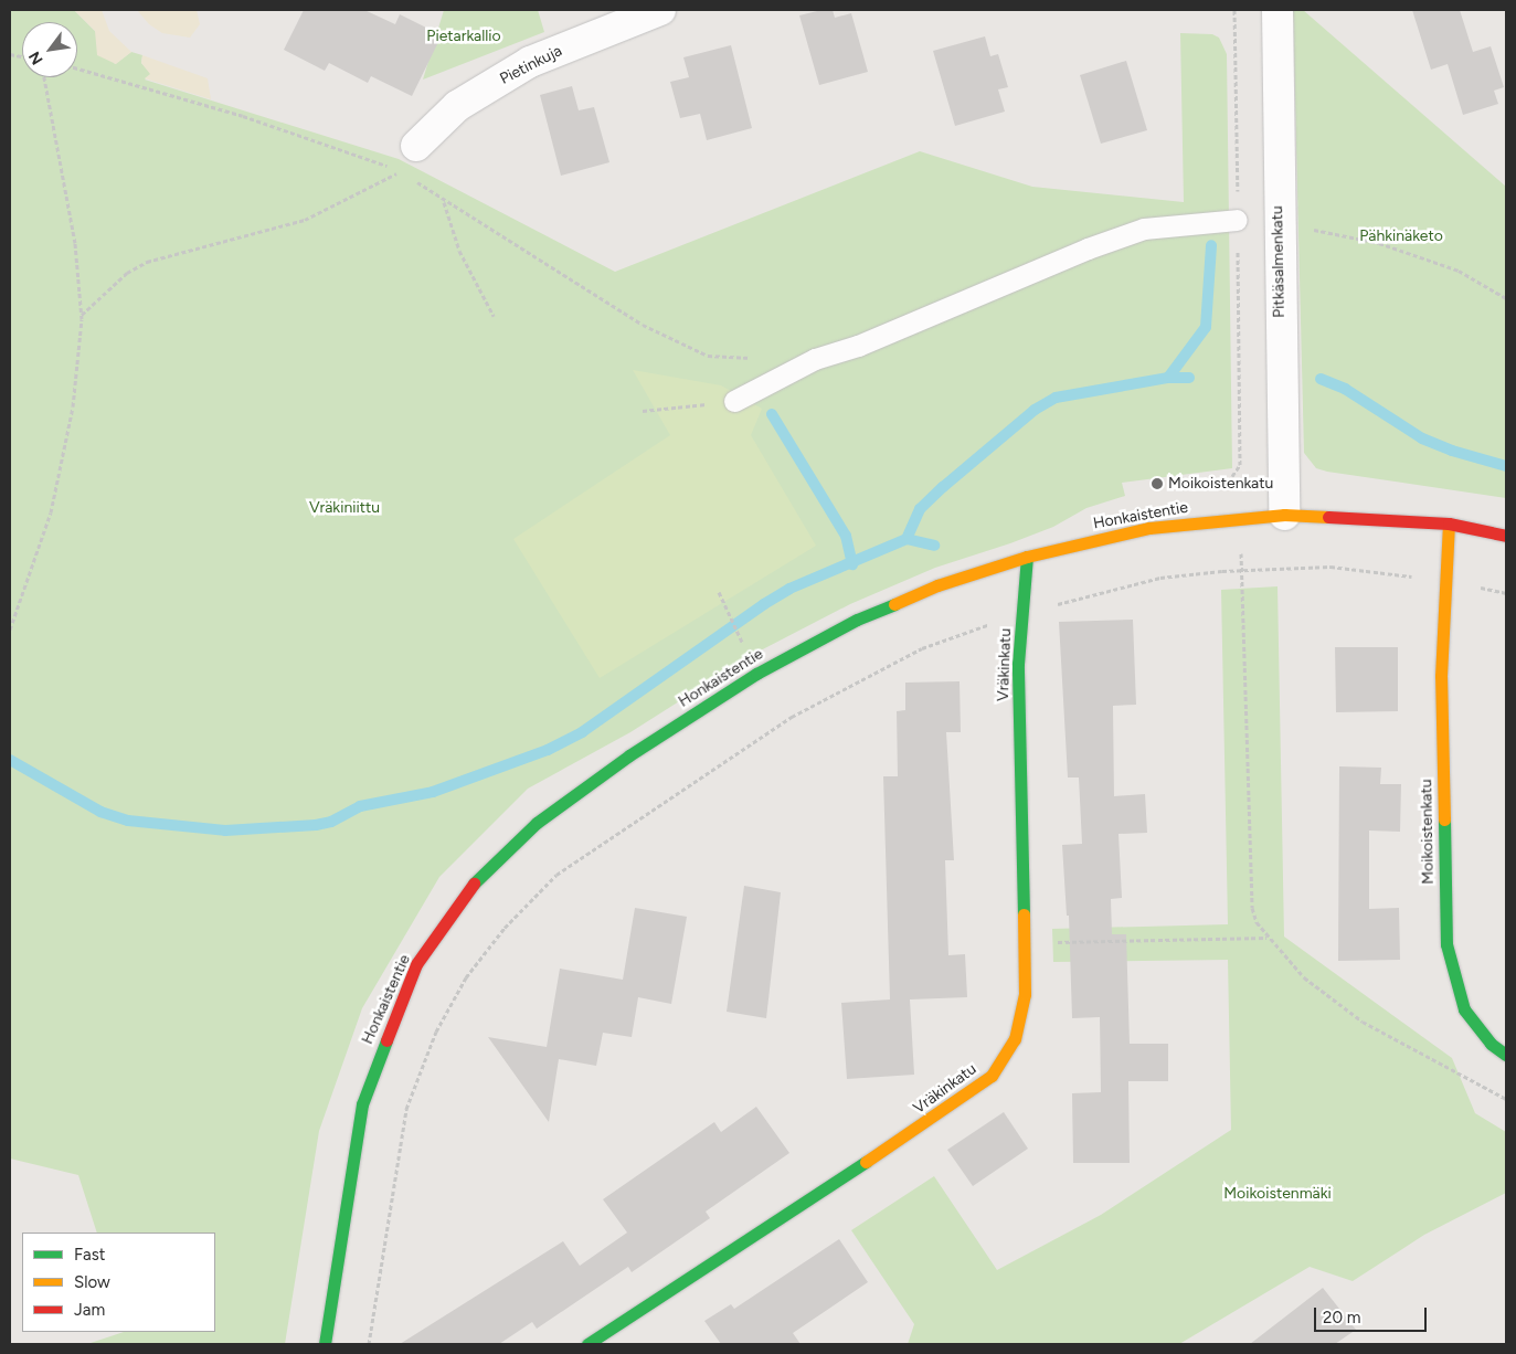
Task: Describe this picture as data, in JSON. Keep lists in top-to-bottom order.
{
  "streets": {
    "street": [
      "Pietinkuja",
      "Pitkäsalmenkatu",
      "Honkaistentie",
      "Vräkinkatu",
      "Moikoistenkatu"
    ]
  },
  "crossings": [
    ["Pitkäsalmenkatu", "Honkaistentie"],
    ["Honkaistentie", "Vräkinkatu"],
    ["Honkaistentie", "Moikoistenkatu"]
  ],
  "parks": [
    "Pietarkallio",
    "Pähkinäketo",
    "Vräkiniittu",
    "Moikoistenmäki"
  ],
  "places": ["Moikoistenkatu"],
  "legend": ["Fast", "Slow", "Jam"],
  "scale_bar": "20 m",
  "north": "bottom left"
}
